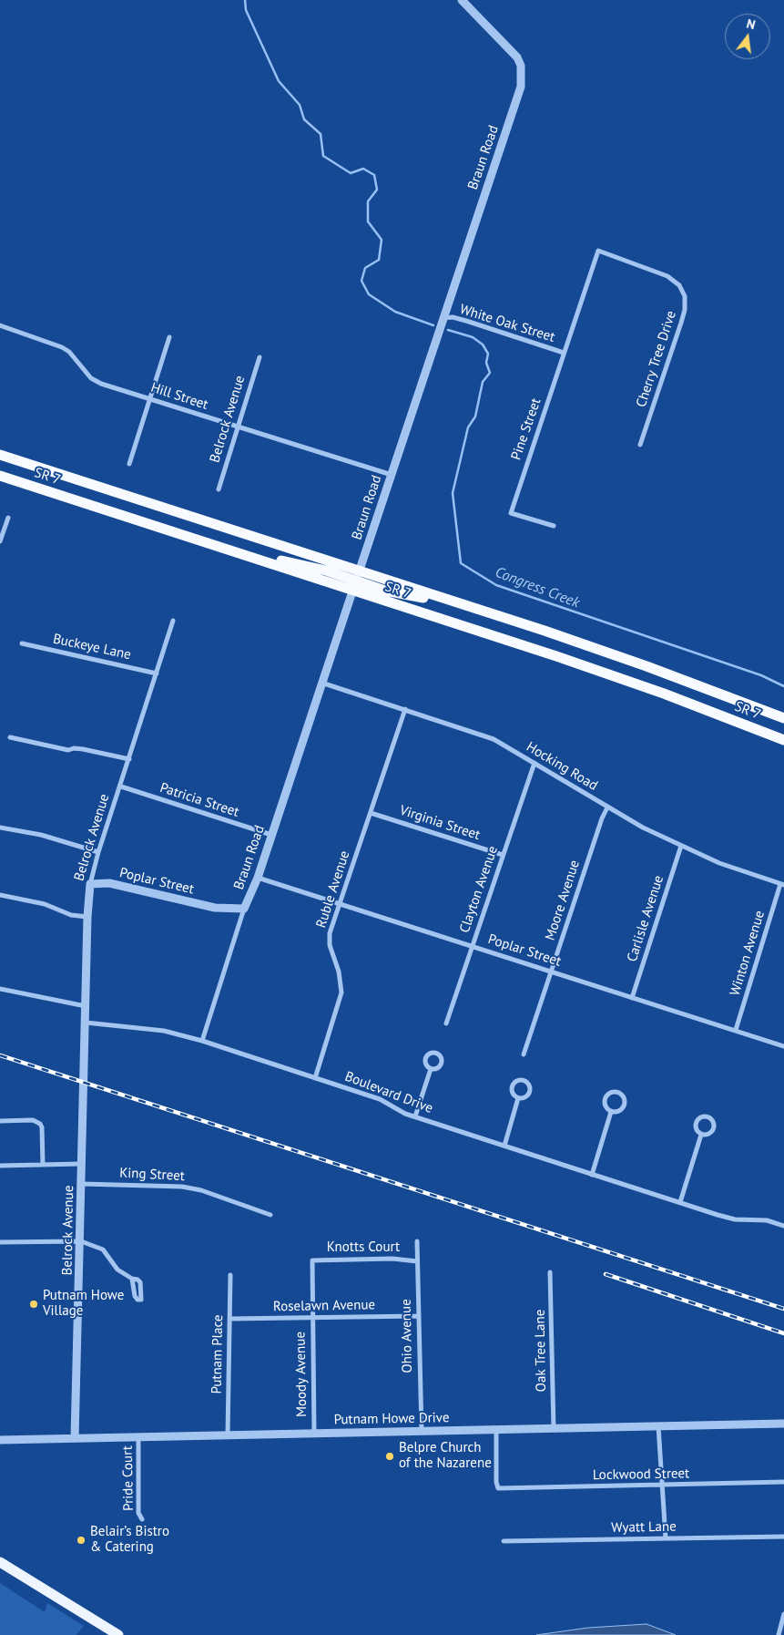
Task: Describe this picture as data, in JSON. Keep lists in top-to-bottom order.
{
  "streets": {
    "highway": ["SR 7"],
    "street": [
      "Braun Road",
      "White Oak Street",
      "Cherry Tree Drive",
      "Hill Street",
      "Belrock Avenue",
      "Pine Street",
      "Buckeye Lane",
      "Hocking Road",
      "Patricia Street",
      "Virginia Street",
      "Poplar Street",
      "Ruble Avenue",
      "Clayton Avenue",
      "Moore Avenue",
      "Carlisle Avenue",
      "Winton Avenue",
      "Boulevard Drive",
      "King Street",
      "Knotts Court",
      "Roselawn Avenue",
      "Ohio Avenue",
      "Oak Tree Lane",
      "Putnam Place",
      "Moody Avenue",
      "Putnam Howe Drive",
      "Lockwood Street",
      "Pride Court",
      "Wyatt Lane"
    ]
  },
  "crossings": [
    ["Braun Road", "White Oak Street"],
    ["Braun Road", "Hill Street"],
    ["Braun Road", "SR 7"],
    ["Braun Road", "Hocking Road"],
    ["Braun Road", "Patricia Street"],
    ["Braun Road", "Poplar Street"],
    ["Braun Road", "Boulevard Drive"],
    ["White Oak Street", "Cherry Tree Drive"],
    ["White Oak Street", "Pine Street"],
    ["Cherry Tree Drive", "Pine Street"],
    ["Hill Street", "Belrock Avenue"],
    ["Belrock Avenue", "Buckeye Lane"],
    ["Belrock Avenue", "Patricia Street"],
    ["Belrock Avenue", "Poplar Street"],
    ["Belrock Avenue", "Boulevard Drive"],
    ["Belrock Avenue", "King Street"],
    ["Belrock Avenue", "Putnam Howe Drive"],
    ["Hocking Road", "Ruble Avenue"],
    ["Hocking Road", "Clayton Avenue"],
    ["Hocking Road", "Moore Avenue"],
    ["Hocking Road", "Carlisle Avenue"],
    ["Hocking Road", "Winton Avenue"],
    ["Virginia Street", "Ruble Avenue"],
    ["Virginia Street", "Clayton Avenue"],
    ["Poplar Street", "Ruble Avenue"],
    ["Poplar Street", "Clayton Avenue"],
    ["Poplar Street", "Moore Avenue"],
    ["Poplar Street", "Carlisle Avenue"],
    ["Poplar Street", "Winton Avenue"],
    ["Ruble Avenue", "Boulevard Drive"],
    ["Knotts Court", "Ohio Avenue"],
    ["Knotts Court", "Moody Avenue"],
    ["Roselawn Avenue", "Ohio Avenue"],
    ["Roselawn Avenue", "Putnam Place"],
    ["Roselawn Avenue", "Moody Avenue"],
    ["Ohio Avenue", "Putnam Howe Drive"],
    ["Oak Tree Lane", "Putnam Howe Drive"],
    ["Putnam Place", "Putnam Howe Drive"],
    ["Moody Avenue", "Putnam Howe Drive"],
    ["Putnam Howe Drive", "Lockwood Street"],
    ["Putnam Howe Drive", "Pride Court"]
  ],
  "water": ["Congress Creek"],
  "places": ["Putnam Howe Village", "Belpre Church of the Nazarene", "Belair’s Bistro & Catering"],
  "north": "top"
}
